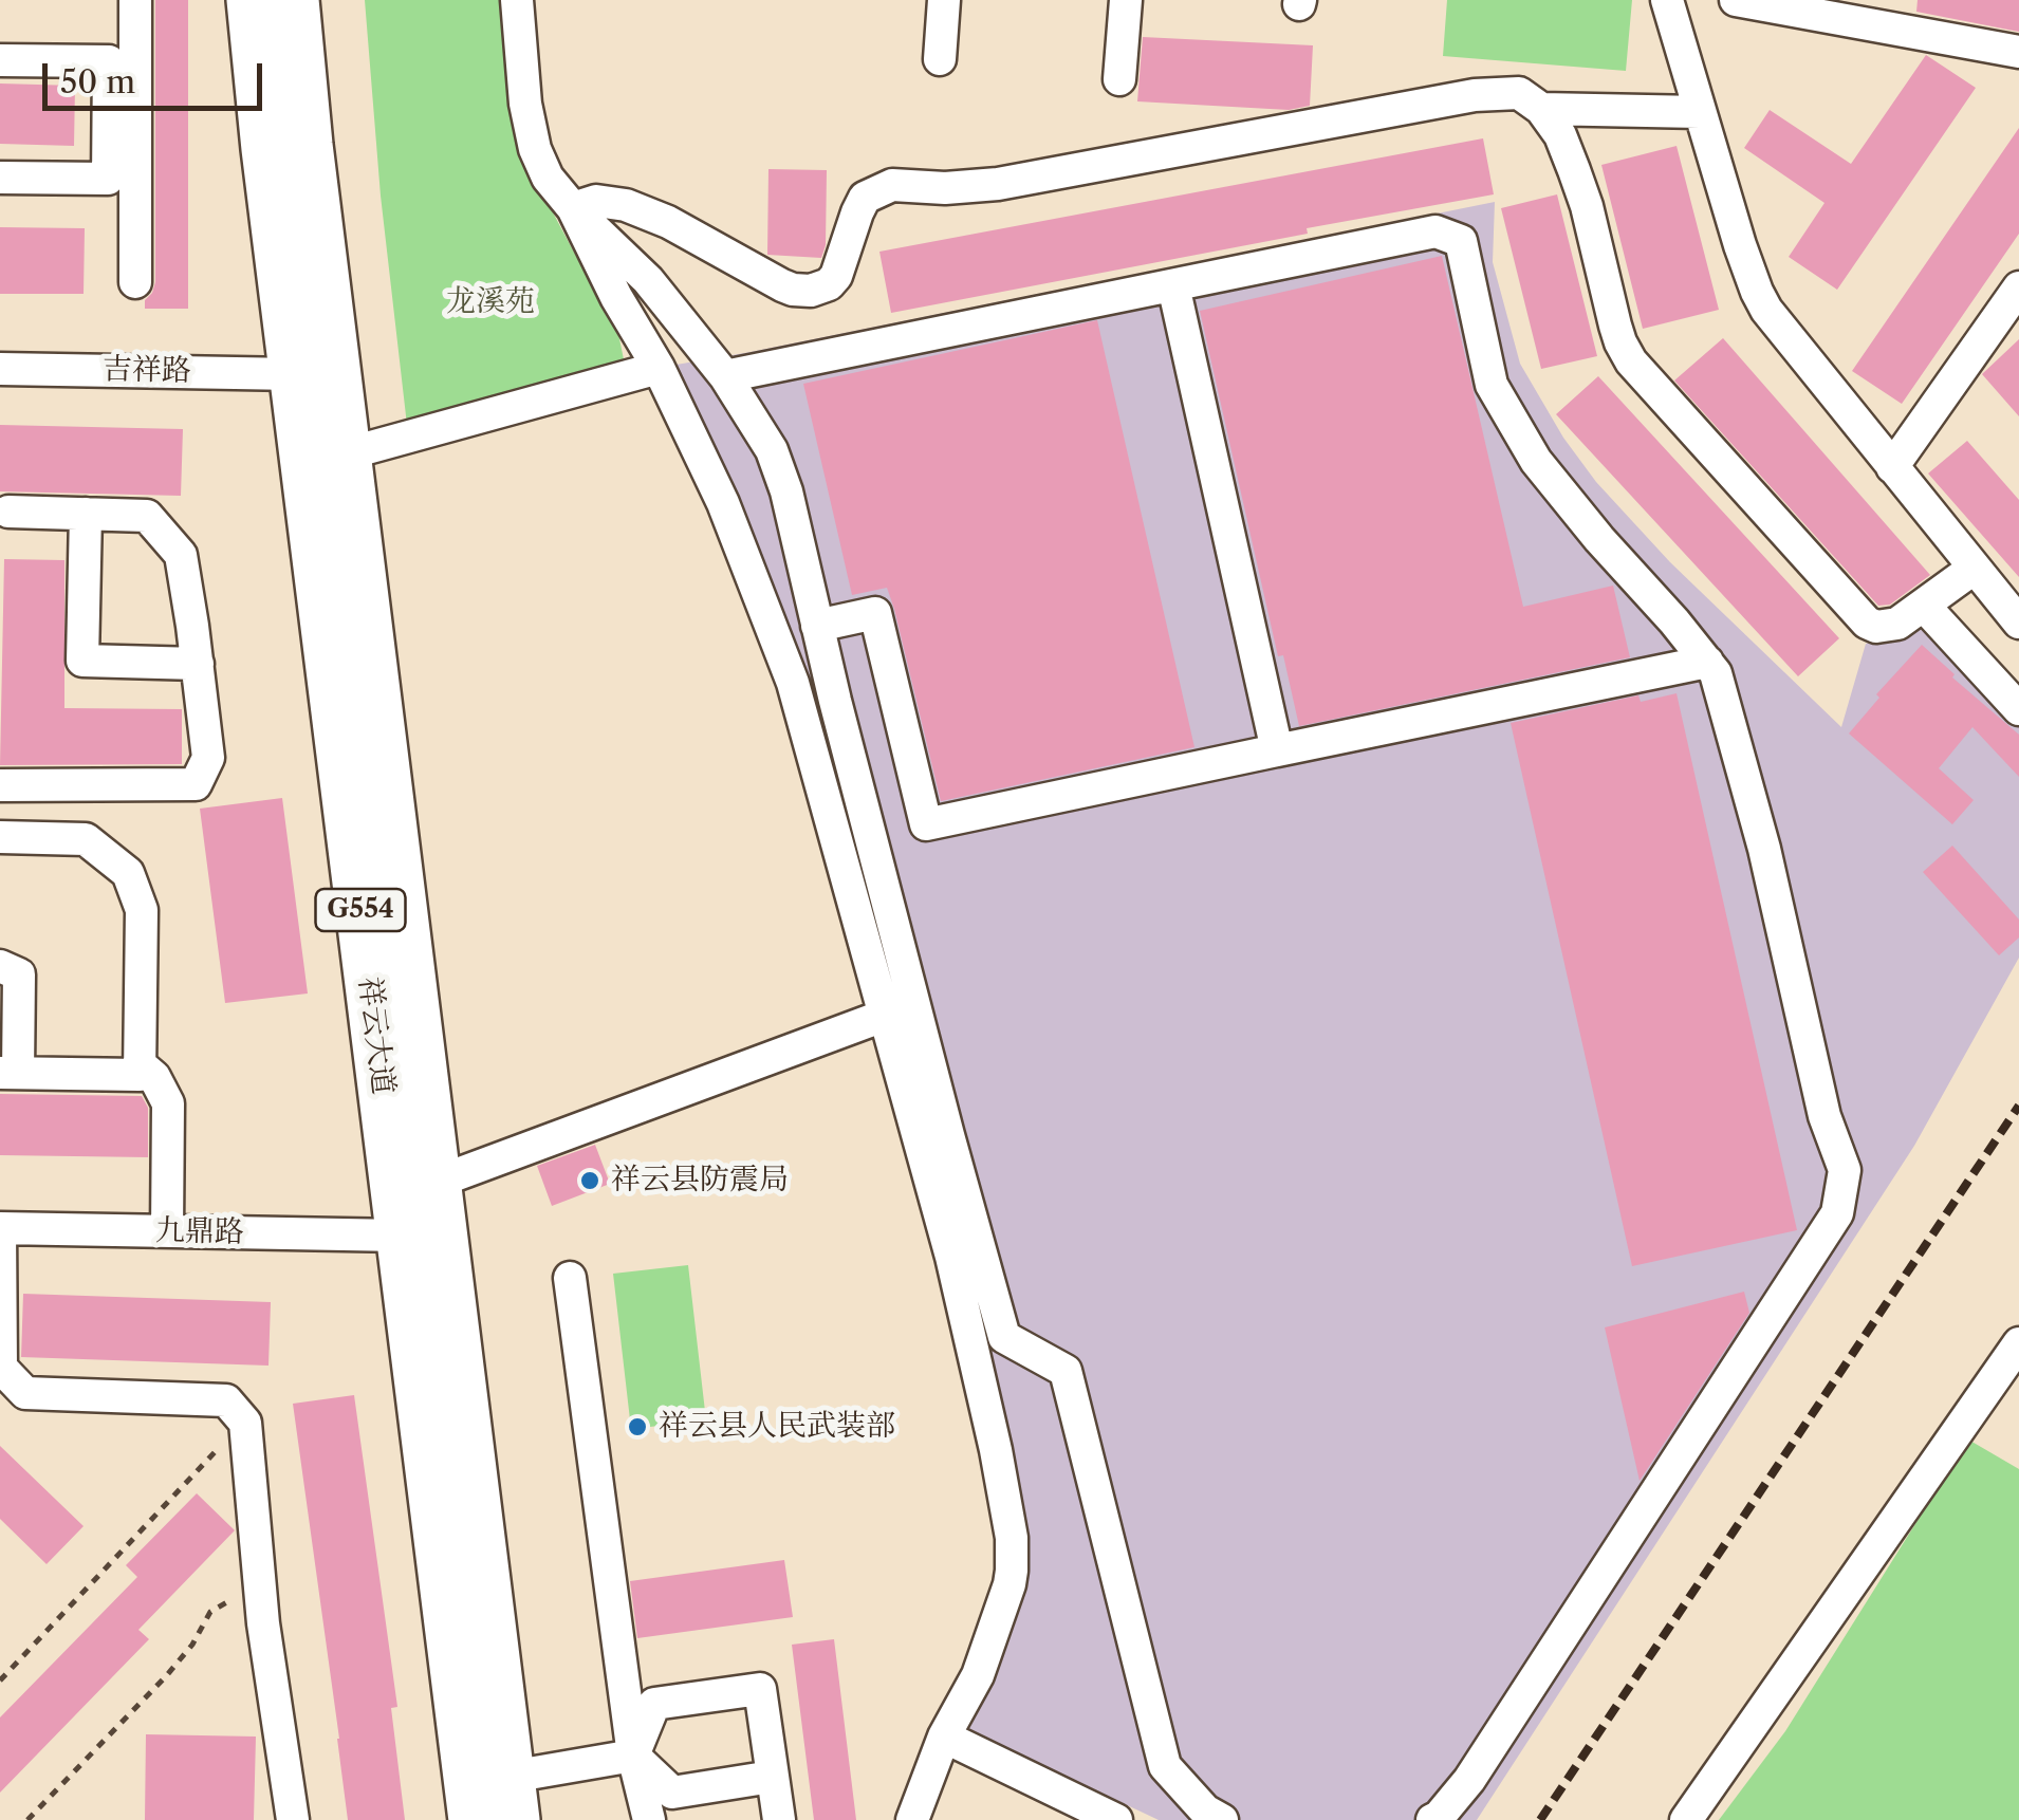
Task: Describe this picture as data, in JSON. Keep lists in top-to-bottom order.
{
  "streets": {
    "highway": ["G554", "祥云大道"],
    "street": ["吉祥路", "九鼎路"]
  },
  "crossings": [
    ["吉祥路", "祥云大道"],
    ["祥云大道", "九鼎路"]
  ],
  "parks": ["龙溪苑"],
  "places": ["祥云县防震局", "祥云县人民武装部"],
  "scale_bar": "50 m"
}
